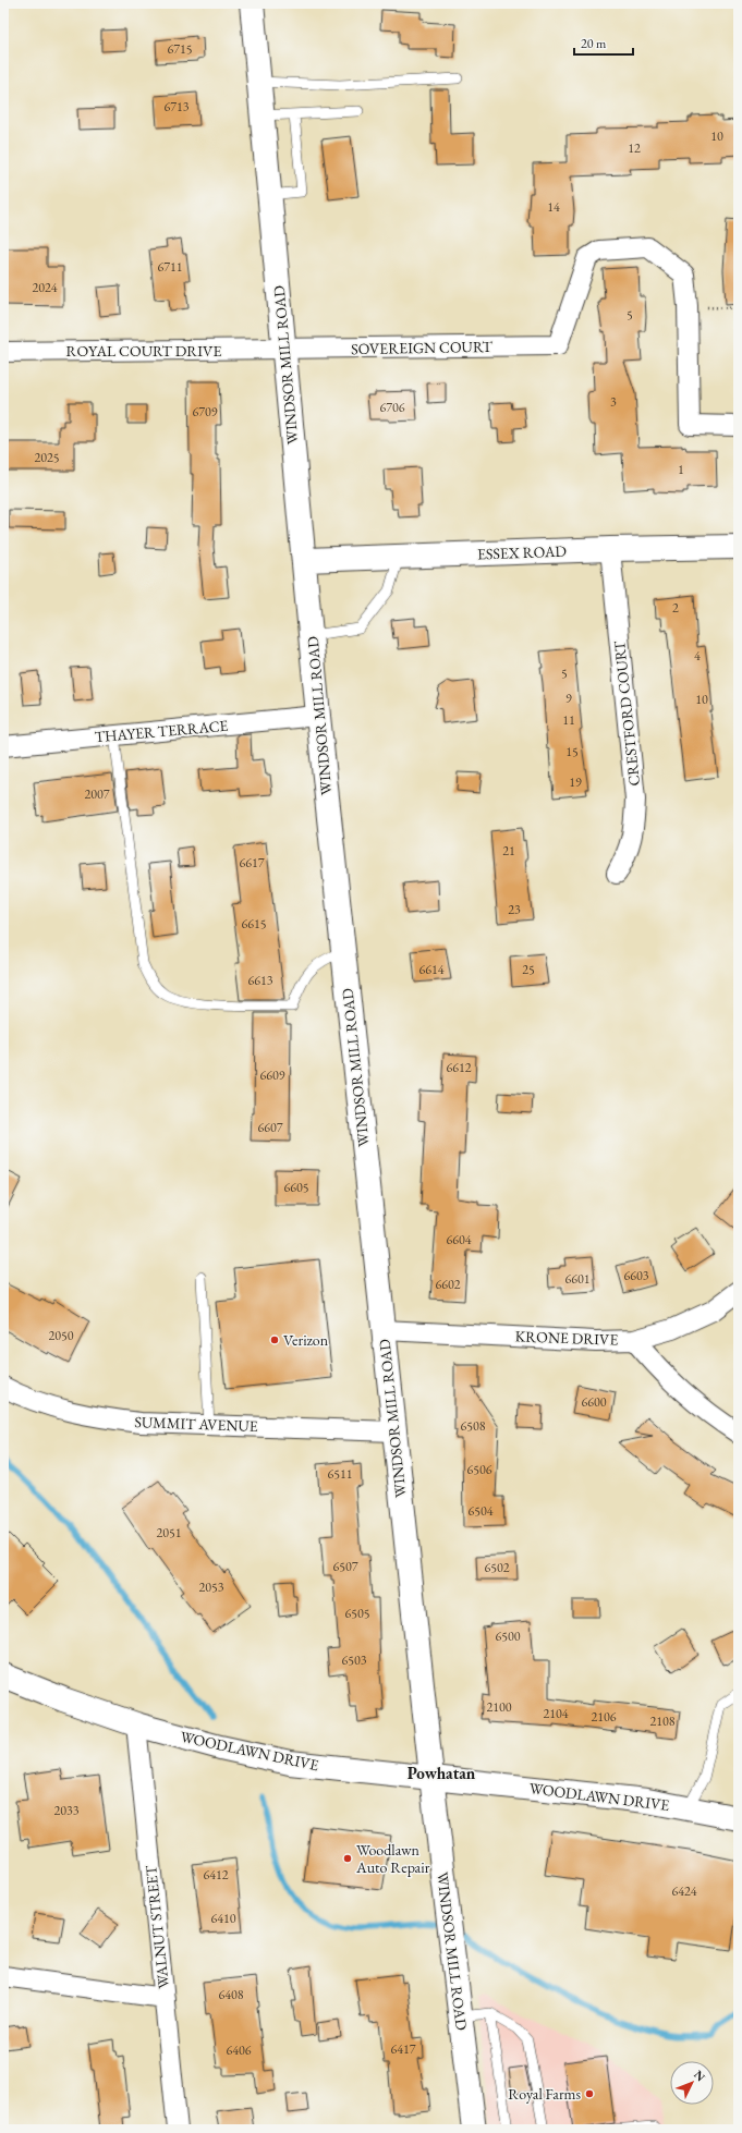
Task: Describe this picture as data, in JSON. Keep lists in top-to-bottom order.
{
  "streets": {
    "main road": ["WINDSOR MILL ROAD", "ESSEX ROAD", "WOODLAWN DRIVE"],
    "street": [
      "SOVEREIGN COURT",
      "ROYAL COURT DRIVE",
      "CRESTFORD COURT",
      "THAYER TERRACE",
      "KRONE DRIVE",
      "SUMMIT AVENUE",
      "WALNUT STREET"
    ]
  },
  "crossings": [
    ["SOVEREIGN COURT", "ROYAL COURT DRIVE"],
    ["SOVEREIGN COURT", "WINDSOR MILL ROAD"],
    ["ROYAL COURT DRIVE", "WINDSOR MILL ROAD"],
    ["WINDSOR MILL ROAD", "ESSEX ROAD"],
    ["WINDSOR MILL ROAD", "THAYER TERRACE"],
    ["WINDSOR MILL ROAD", "KRONE DRIVE"],
    ["WINDSOR MILL ROAD", "SUMMIT AVENUE"],
    ["WINDSOR MILL ROAD", "WOODLAWN DRIVE"],
    ["ESSEX ROAD", "CRESTFORD COURT"],
    ["WOODLAWN DRIVE", "WALNUT STREET"]
  ],
  "districts": ["Powhatan"],
  "places": ["Verizon", "Woodlawn Auto Repair", "Royal Farms"],
  "house_numbers": [
    "6715",
    "6713",
    "10",
    "12",
    "14",
    "6711",
    "2024",
    "5",
    "3",
    "6706",
    "6709",
    "2025",
    "1",
    "2",
    "4",
    "5",
    "9",
    "10",
    "11",
    "15",
    "19",
    "2007",
    "21",
    "6617",
    "23",
    "6615",
    "6614",
    "25",
    "6613",
    "6612",
    "6609",
    "6607",
    "6605",
    "6604",
    "6603",
    "6601",
    "6602",
    "2050",
    "6600",
    "6508",
    "6506",
    "6511",
    "6504",
    "2051",
    "6507",
    "6502",
    "2053",
    "6505",
    "6500",
    "6503",
    "2100",
    "2104",
    "2106",
    "2108",
    "2033",
    "6412",
    "6424",
    "6410",
    "6408",
    "6417",
    "6406"
  ],
  "scale_bar": "20 m",
  "north": "top right"
}
